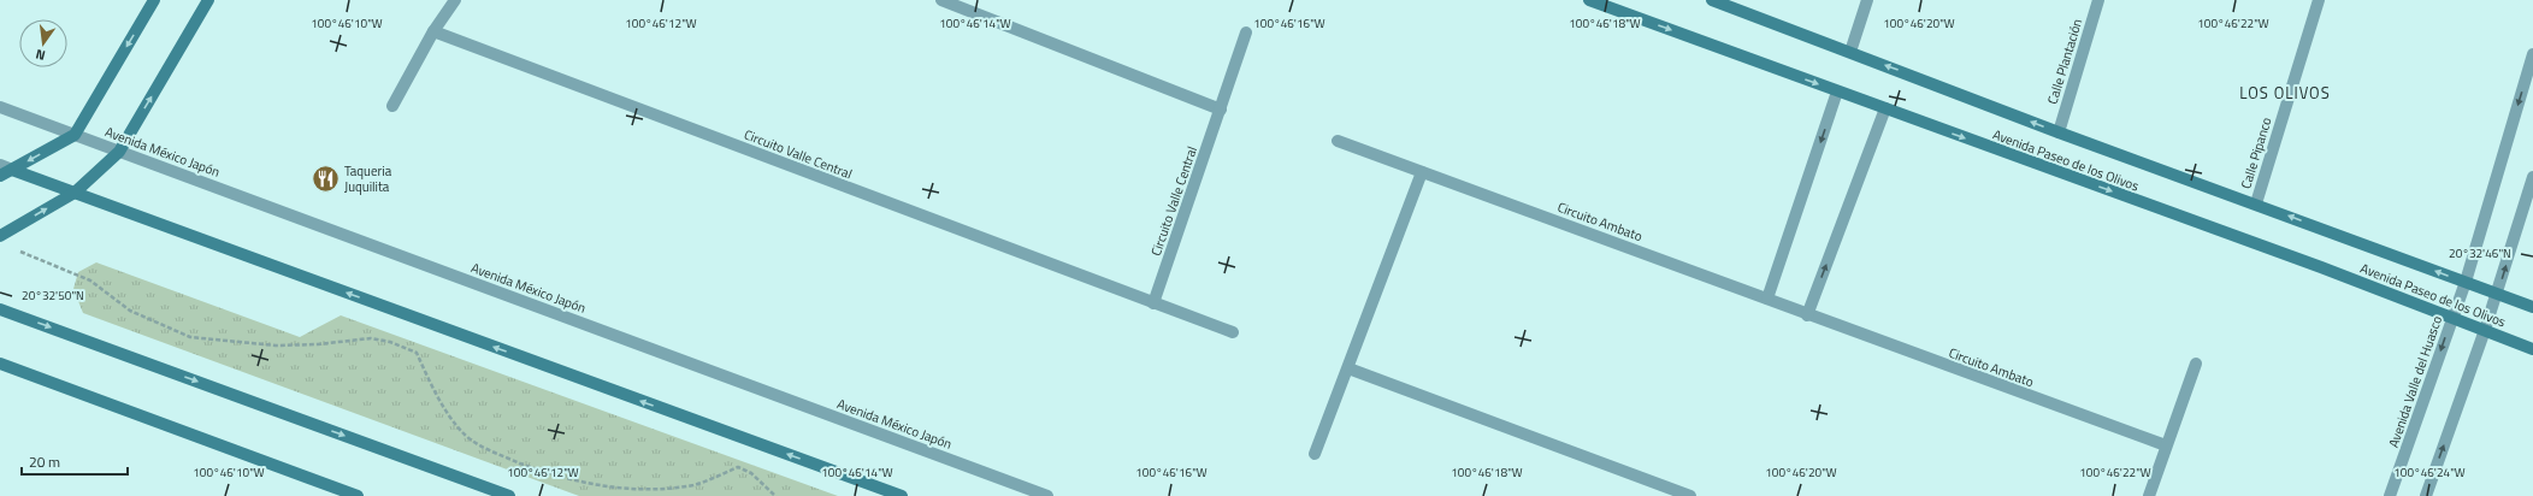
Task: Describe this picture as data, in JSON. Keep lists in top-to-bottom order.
{
  "streets": {
    "street": [
      "Calle Plantación",
      "Avenida México Japón",
      "Calle Pipanco",
      "Circuito Valle Central",
      "Avenida Paseo de los Olivos",
      "Circuito Ambato",
      "Avenida Valle del Huasco"
    ]
  },
  "crossings": [
    ["Calle Plantación", "Avenida Paseo de los Olivos"],
    ["Calle Pipanco", "Avenida Paseo de los Olivos"],
    ["Avenida Paseo de los Olivos", "Avenida Valle del Huasco"]
  ],
  "districts": ["LOS OLIVOS"],
  "places": {
    "restaurant": ["Taqueria Juquilita"]
  },
  "scale_bar": "20 m",
  "north": "bottom",
  "coordinates": [
    "100°46'10\"W",
    "100°46'12\"W",
    "100°46'14\"W",
    "100°46'16\"W",
    "100°46'18\"W",
    "100°46'20\"W",
    "100°46'22\"W",
    "20°32'46\"N",
    "20°32'50\"N",
    "100°46'24\"W"
  ]
}
